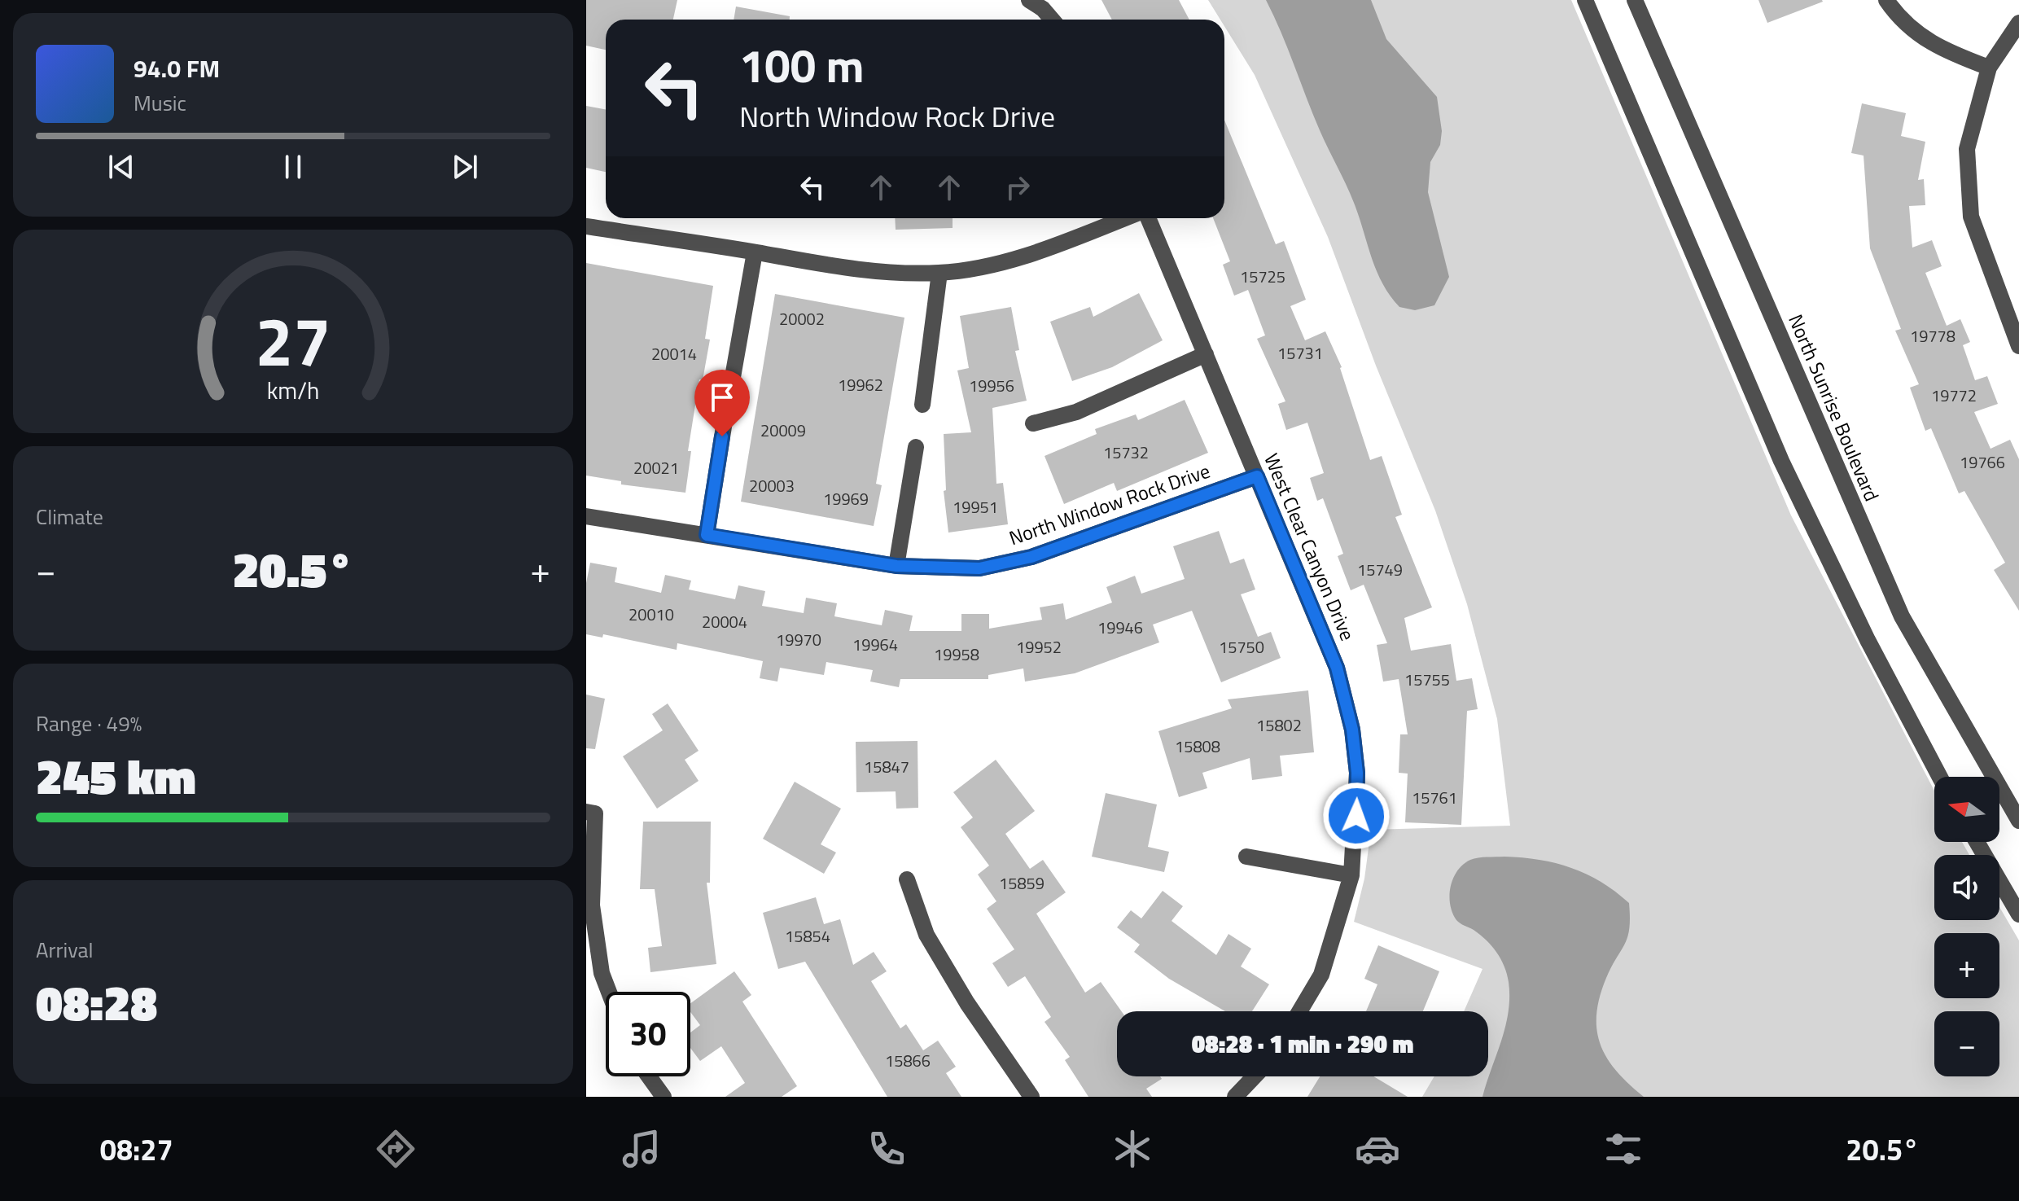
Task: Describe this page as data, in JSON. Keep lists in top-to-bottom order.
{
  "streets": {
    "street": ["North Sunrise Boulevard", "North Window Rock Drive", "West Clear Canyon Drive"]
  },
  "crossings": [
    ["North Window Rock Drive", "West Clear Canyon Drive"]
  ],
  "house_numbers": [
    "15725",
    "20002",
    "19778",
    "15731",
    "20014",
    "19962",
    "19956",
    "19772",
    "20009",
    "15732",
    "19766",
    "20021",
    "20003",
    "19969",
    "19951",
    "15749",
    "20010",
    "20004",
    "19946",
    "19970",
    "19964",
    "19952",
    "15750",
    "19958",
    "15755",
    "15802",
    "15808",
    "15847",
    "15761",
    "15859",
    "15854",
    "15866"
  ],
  "north": "left",
  "page": {
    "turn": ["100 m", "North Window Rock Drive"],
    "song": ["94.0 FM", "Music"],
    "tile": [
      "Climate",
      ["Range · 49%", "245 km"],
      ["Arrival", "08:28"]
    ],
    "heat": ["−", "20.5°", "+"],
    "map_buttons": ["+", "−"],
    "limit": "30",
    "trip": "08:28 · 1 min · 290 m",
    "tabs": ["08:27", "20.5°"],
    "gauge": ["27", "km/h"]
  }
}
